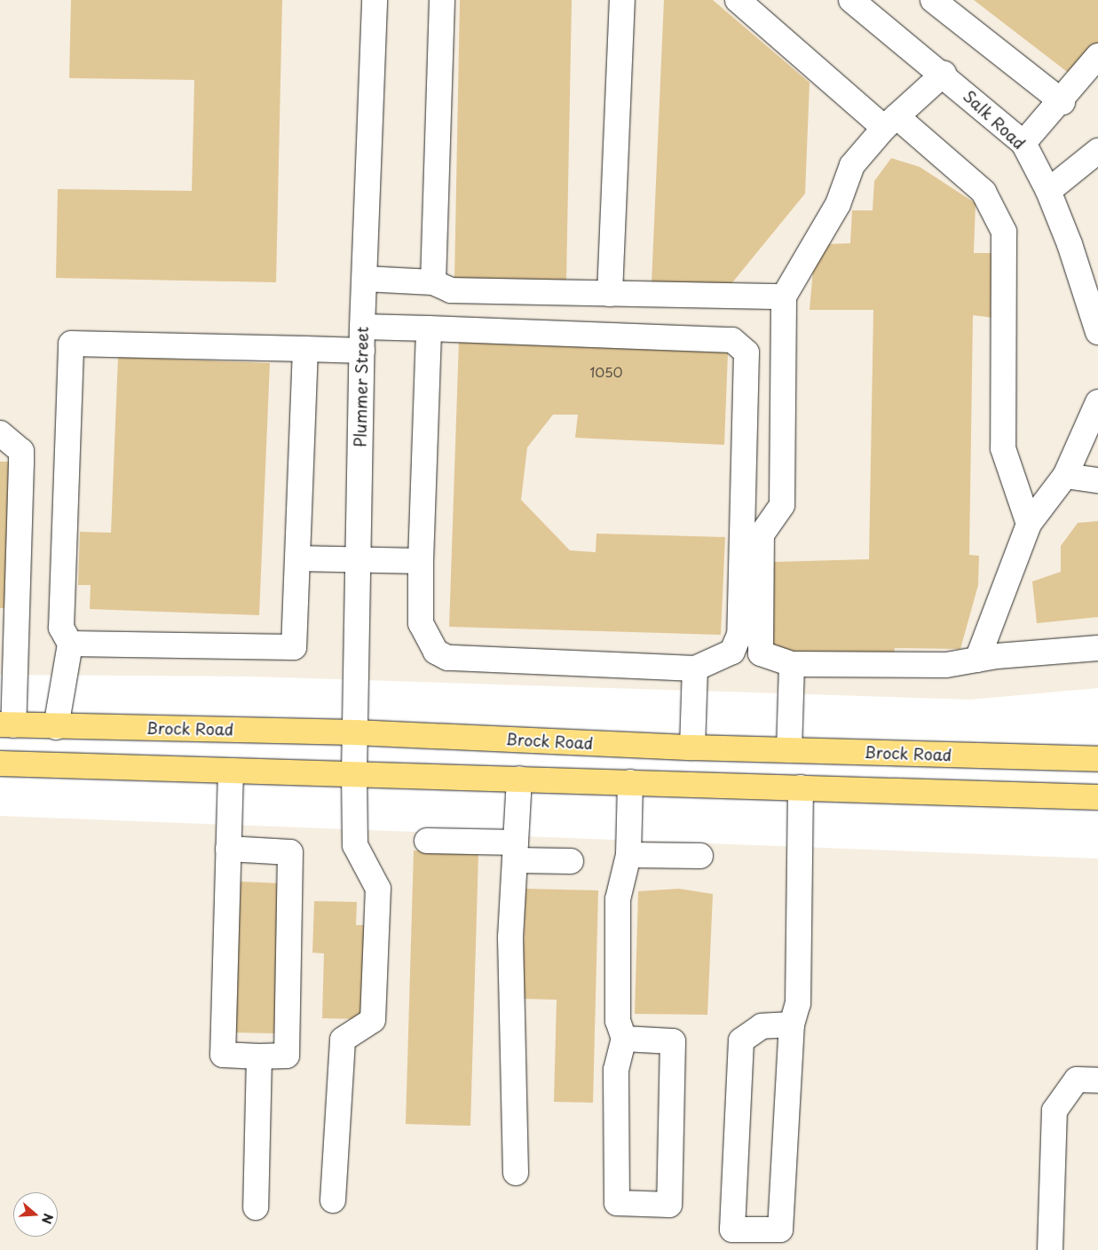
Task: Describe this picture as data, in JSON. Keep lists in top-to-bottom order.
{
  "streets": {
    "main road": ["Brock Road"],
    "street": ["Salk Road", "Plummer Street"]
  },
  "crossings": [
    ["Plummer Street", "Brock Road"]
  ],
  "house_numbers": ["1050"],
  "north": "right"
}
